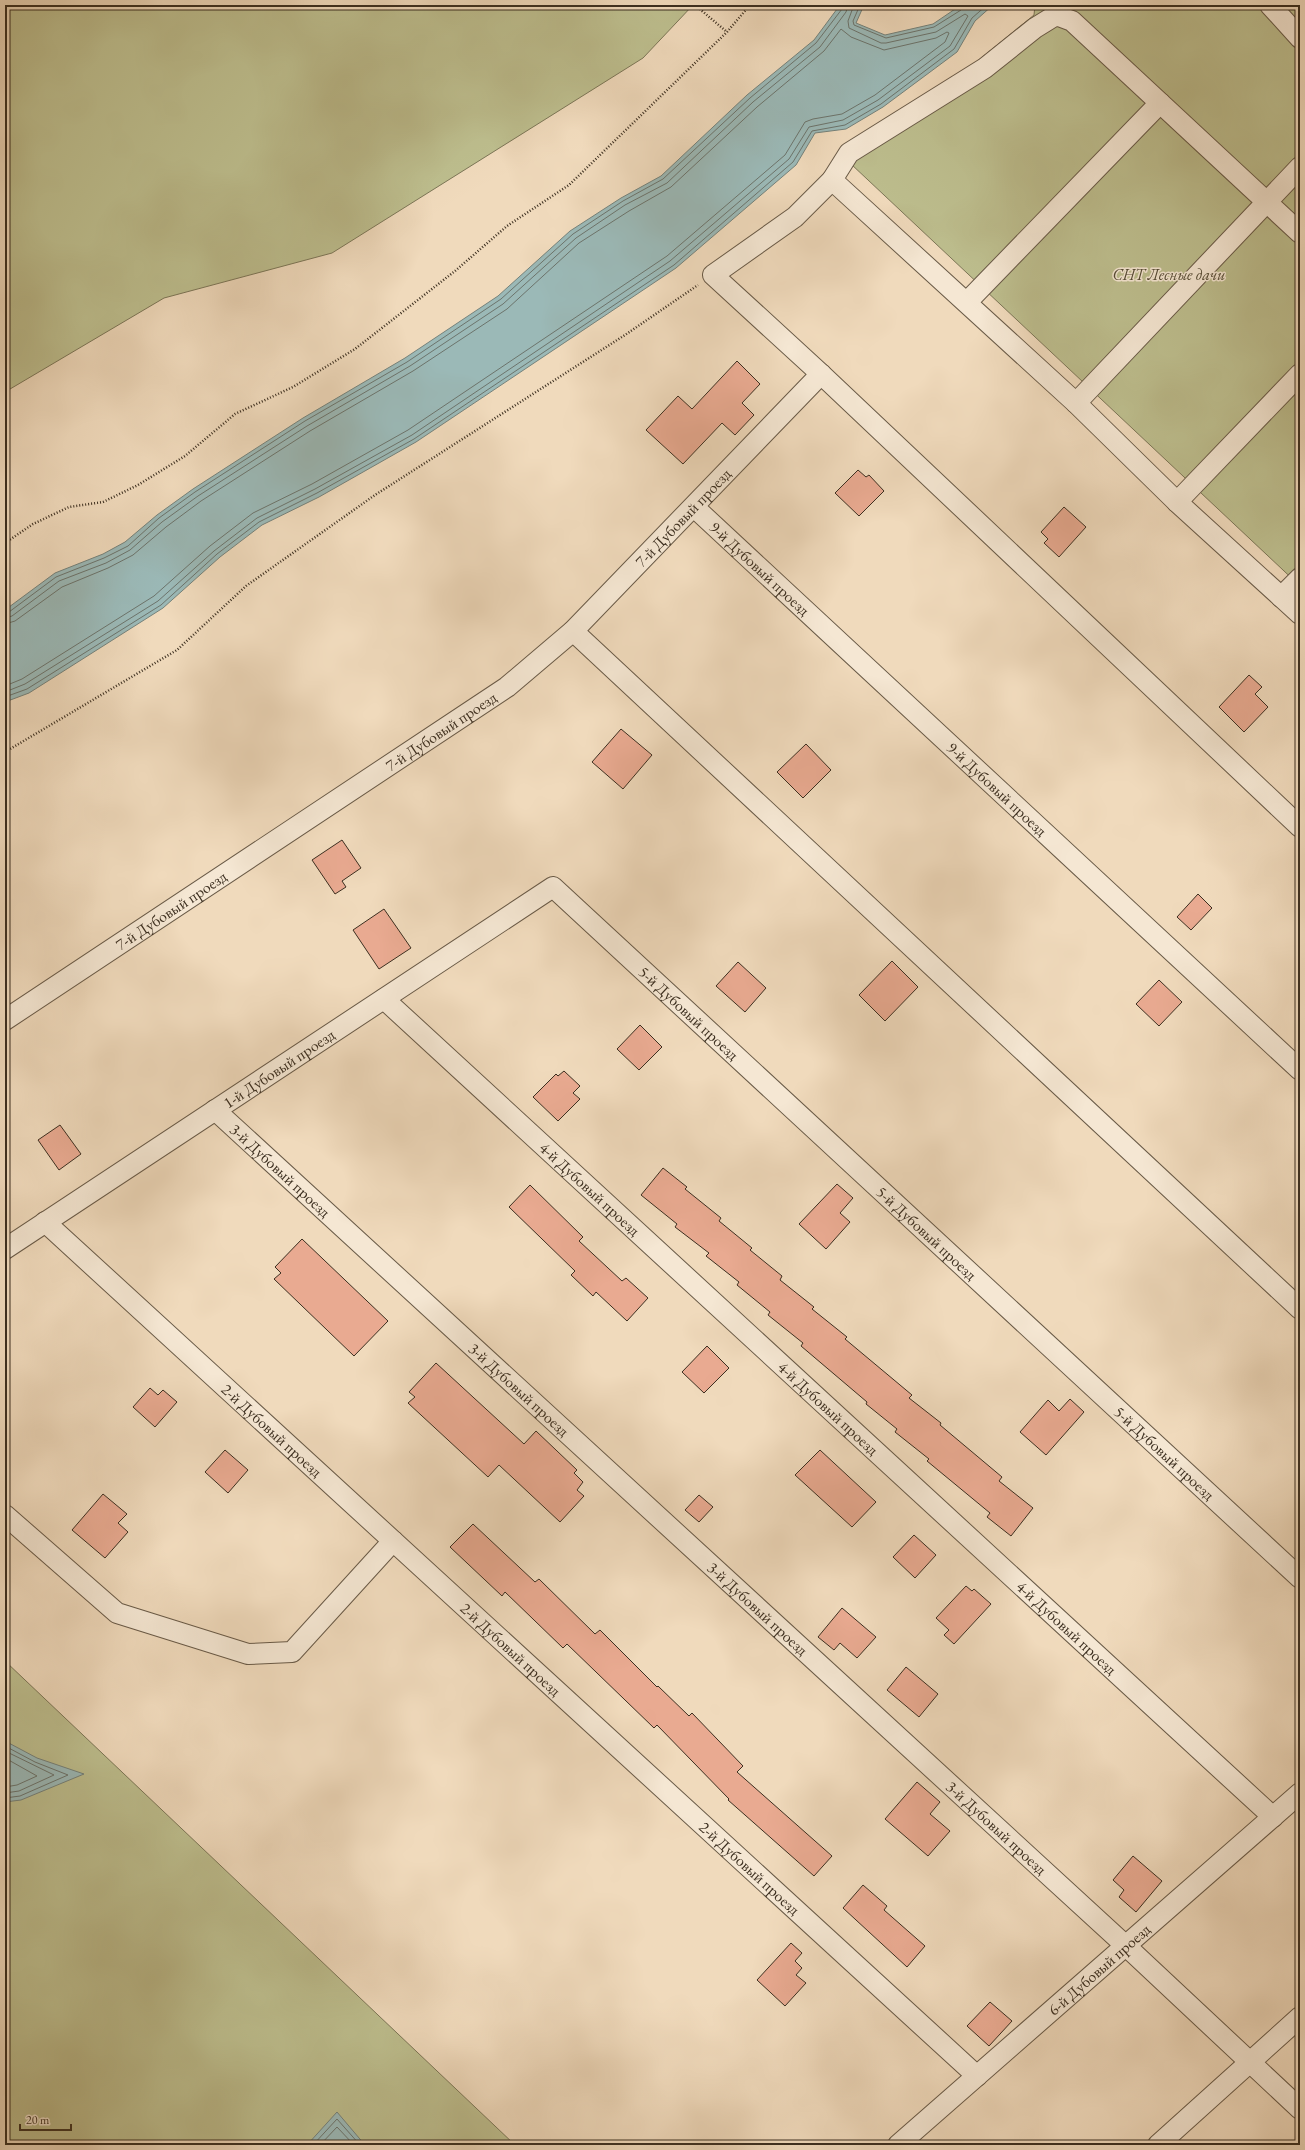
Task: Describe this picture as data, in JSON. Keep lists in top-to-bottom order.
{
  "streets": {
    "street": [
      "7-й Дубовый проезд",
      "9-й Дубовый проезд",
      "5-й Дубовый проезд",
      "1-й Дубовый проезд",
      "3-й Дубовый проезд",
      "4-й Дубовый проезд",
      "2-й Дубовый проезд",
      "6-й Дубовый проезд"
    ]
  },
  "crossings": [
    ["7-й Дубовый проезд", "9-й Дубовый проезд"],
    ["5-й Дубовый проезд", "1-й Дубовый проезд"],
    ["1-й Дубовый проезд", "3-й Дубовый проезд"],
    ["1-й Дубовый проезд", "4-й Дубовый проезд"],
    ["1-й Дубовый проезд", "2-й Дубовый проезд"],
    ["3-й Дубовый проезд", "6-й Дубовый проезд"],
    ["4-й Дубовый проезд", "6-й Дубовый проезд"],
    ["2-й Дубовый проезд", "6-й Дубовый проезд"]
  ],
  "parks": ["СНТ Лесные дачи"],
  "scale_bar": "20 m"
}
